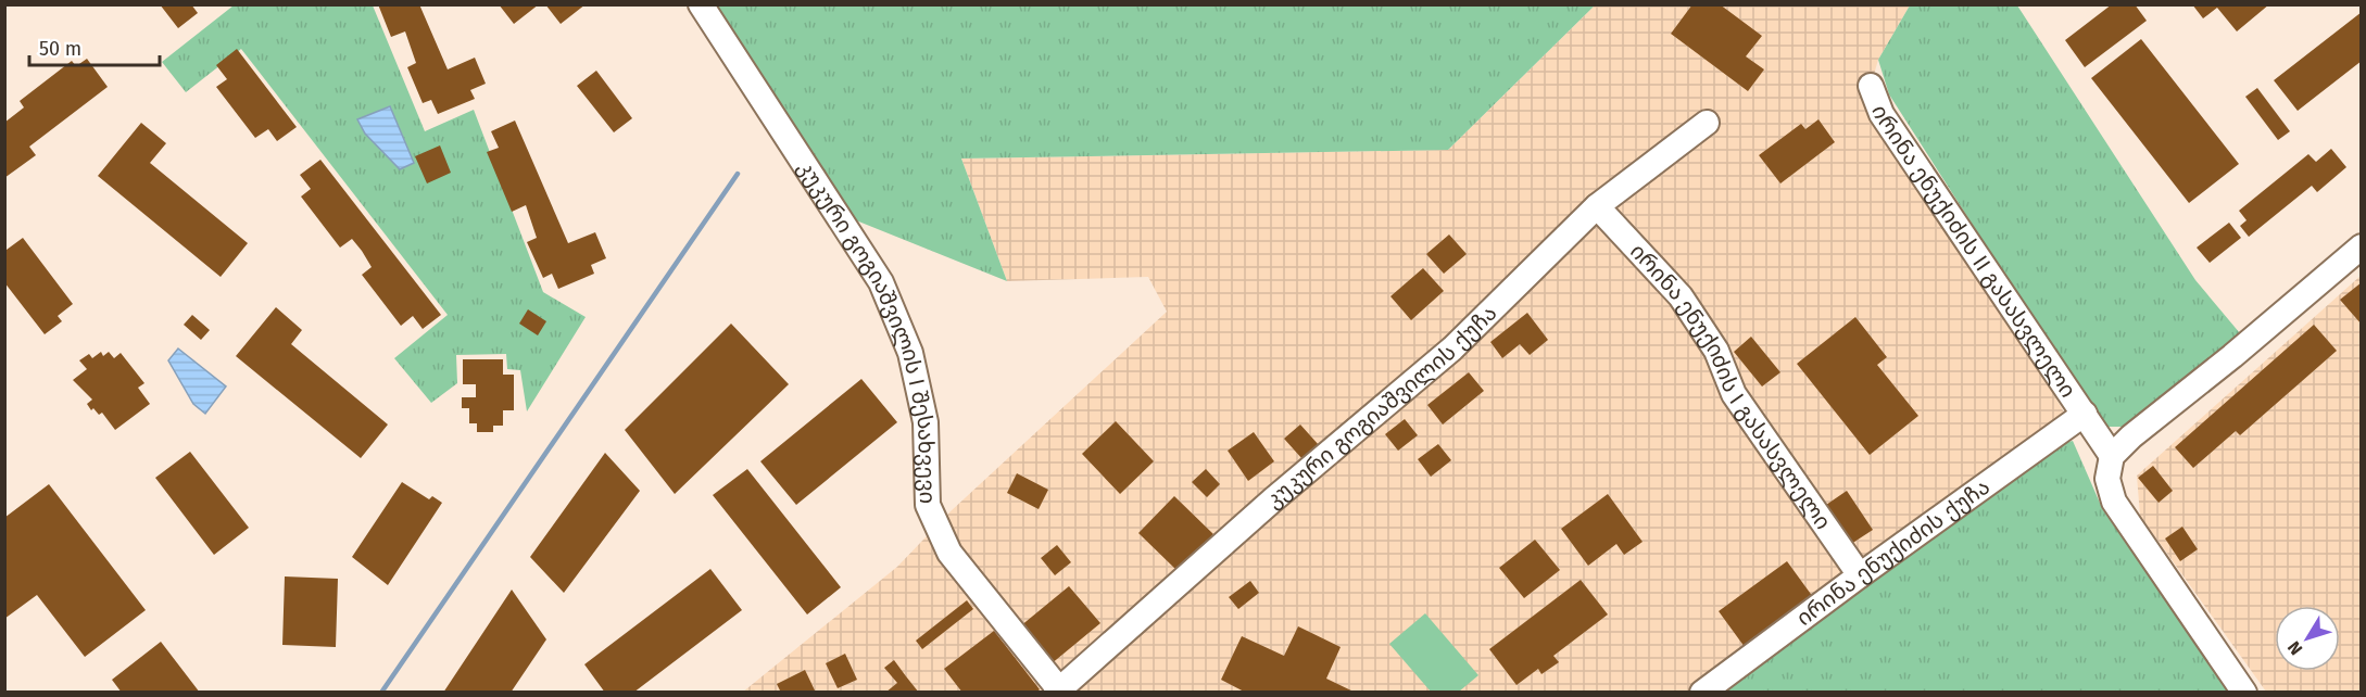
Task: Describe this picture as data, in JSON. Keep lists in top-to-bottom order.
{
  "streets": {
    "street": [
      "ირინა ენუქიძის II გასასვლელი",
      "კუკური გოგიაშვილის I შესახვევი",
      "ირინა ენუქიძის I გასასვლელი",
      "კუკური გოგიაშვილის ქუჩა",
      "ირინა ენუქიძის ქუჩა"
    ]
  },
  "crossings": [
    ["ირინა ენუქიძის II გასასვლელი", "ირინა ენუქიძის ქუჩა"],
    ["კუკური გოგიაშვილის I შესახვევი", "კუკური გოგიაშვილის ქუჩა"],
    ["ირინა ენუქიძის I გასასვლელი", "კუკური გოგიაშვილის ქუჩა"],
    ["ირინა ენუქიძის I გასასვლელი", "ირინა ენუქიძის ქუჩა"]
  ],
  "scale_bar": "50 m",
  "north": "bottom left"
}
